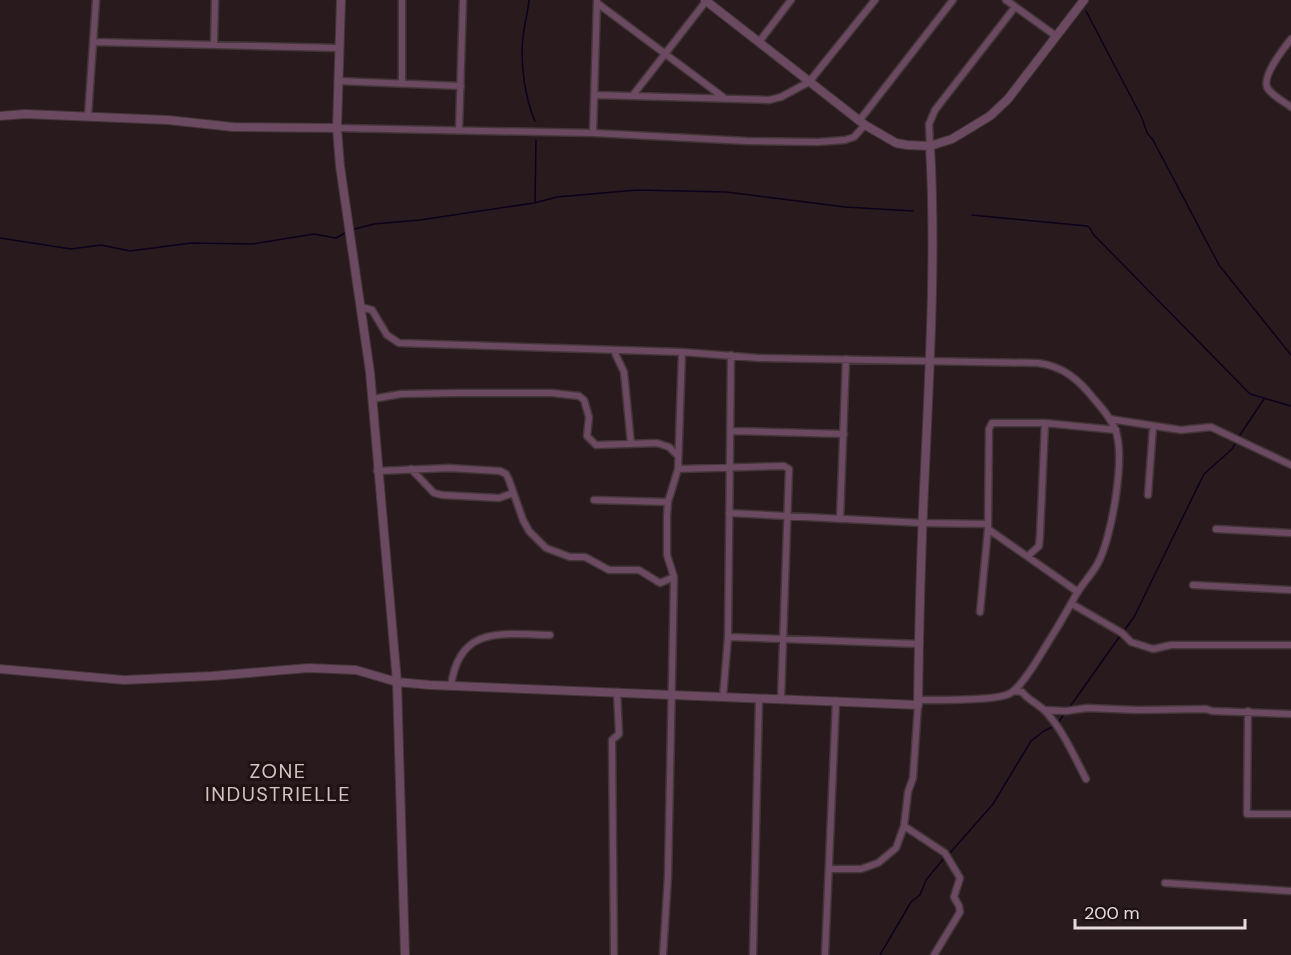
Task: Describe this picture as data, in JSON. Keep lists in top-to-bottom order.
{
  "districts": ["ZONE INDUSTRIELLE"],
  "scale_bar": "200 m"
}
